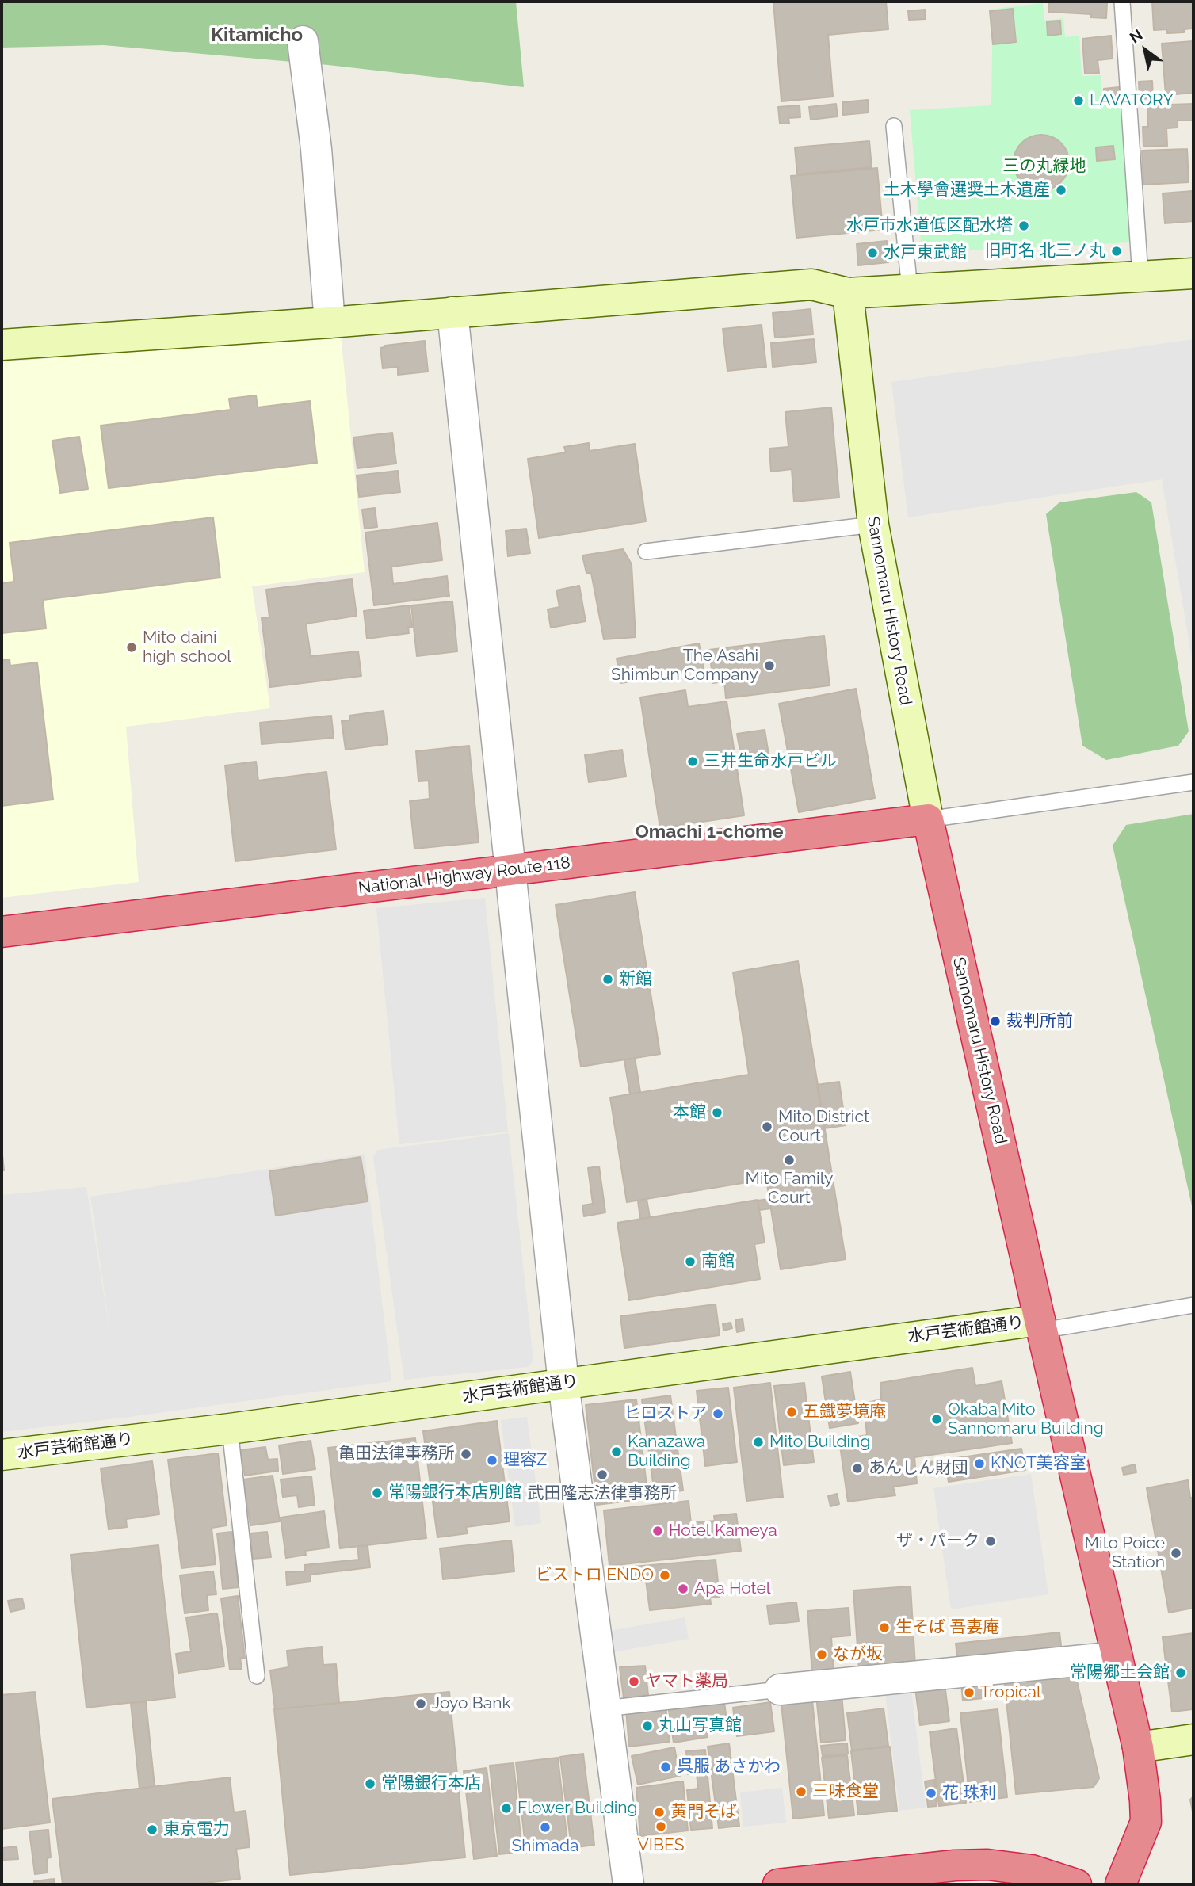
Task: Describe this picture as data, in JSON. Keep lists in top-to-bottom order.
{
  "streets": {
    "highway": ["Sannomaru History Road", "National Highway Route 118"],
    "street": ["水戸芸術館通り"]
  },
  "crossings": [
    ["Sannomaru History Road", "National Highway Route 118"],
    ["Sannomaru History Road", "水戸芸術館通り"]
  ],
  "districts": ["Kitamicho", "Omachi 1-chome"],
  "parks": ["三の丸緑地"],
  "places": [
    "LAVATORY",
    "土木學會選奨土木遺産",
    "水戸市水道低区配水塔",
    "旧町名 北三ノ丸",
    "水戸東武館",
    "Mito daini high school",
    "The Asahi Shimbun Company",
    "三井生命水戸ビル",
    "新館",
    "裁判所前",
    "本館",
    "Mito District Court",
    "Mito Family Court",
    "南館",
    "五鐡夢境庵",
    "ヒロストア",
    "Okaba Mito Sannomaru Building",
    "Mito Building",
    "Kanazawa Building",
    "亀田法律事務所",
    "理容Z",
    "KNOT美容室",
    "あんしん財団",
    "武田隆志法律事務所",
    "常陽銀行本店別館",
    "Hotel Kameya",
    "ザ・パーク",
    "Mito Poice Station",
    "ビストロ ENDO",
    "Apa Hotel",
    "生そば 吾妻庵",
    "なが坂",
    "常陽郷土会館",
    "ヤマト薬局",
    "Tropical",
    "Joyo Bank",
    "丸山写真館",
    "呉服 あさかわ",
    "常陽銀行本店",
    "三味食堂",
    "花 珠利",
    "Flower Building",
    "黄門そば",
    "VIBES",
    "Shimada",
    "東京電力"
  ],
  "north": "top left"
}
